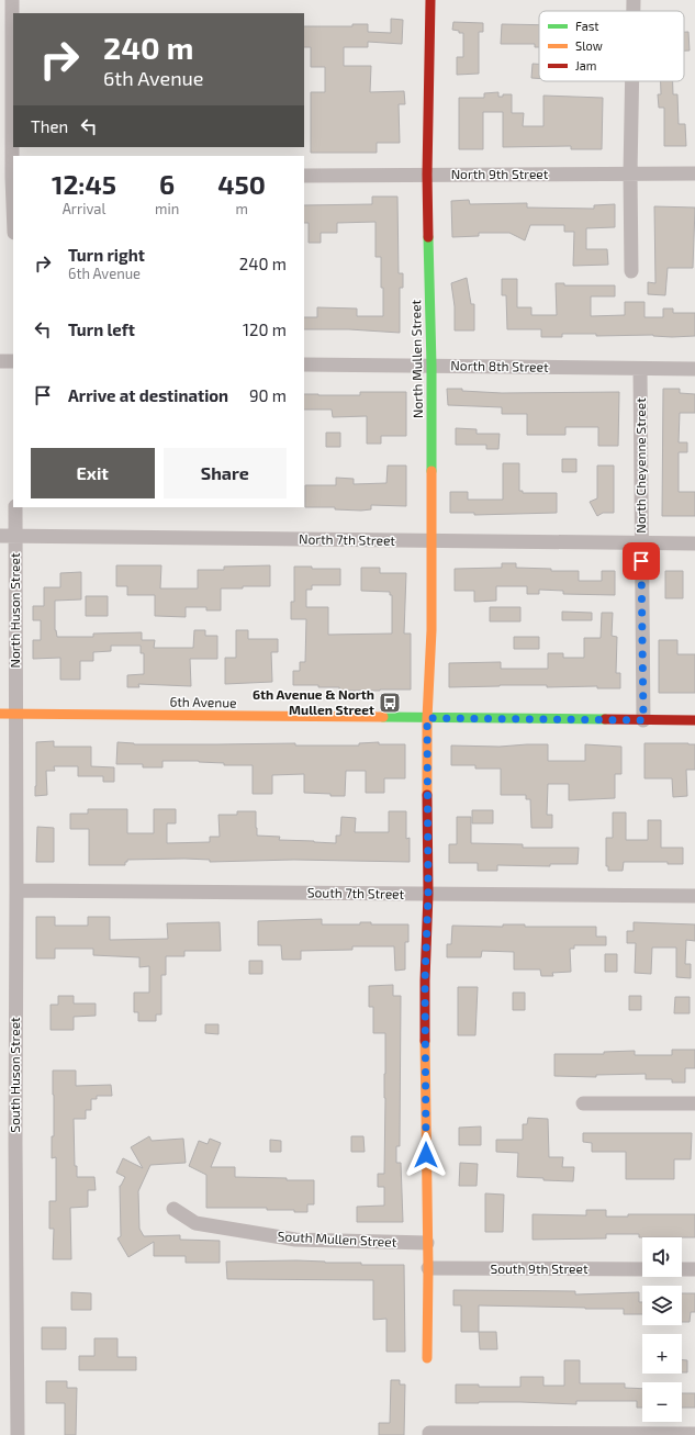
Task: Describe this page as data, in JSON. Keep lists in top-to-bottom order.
{
  "streets": {
    "street": [
      "North 9th Street",
      "North Mullen Street",
      "North 8th Street",
      "North Cheyenne Street",
      "North 7th Street",
      "North Huson Street",
      "6th Avenue",
      "South 7th Street",
      "South Huson Street",
      "South Mullen Street",
      "South 9th Street"
    ]
  },
  "crossings": [
    ["North 9th Street", "North Mullen Street"],
    ["North Mullen Street", "North 8th Street"],
    ["North Mullen Street", "North 7th Street"],
    ["North Mullen Street", "6th Avenue"],
    ["North 8th Street", "North Cheyenne Street"],
    ["North Cheyenne Street", "North 7th Street"],
    ["North Cheyenne Street", "6th Avenue"],
    ["North 7th Street", "North Huson Street"],
    ["North Huson Street", "6th Avenue"],
    ["North Huson Street", "South Huson Street"],
    ["6th Avenue", "South Huson Street"],
    ["South 7th Street", "South Huson Street"]
  ],
  "places": {
    "bus stop": ["6th Avenue & North Mullen Street"]
  },
  "legend": ["Fast", "Slow", "Jam"],
  "page": {
    "turn": ["240 m", "6th Avenue"],
    "then": "Then",
    "eta": [
      "12:45",
      "Arrival",
      "6",
      "min",
      "450",
      "m"
    ],
    "list": [
      {
        "name": "Turn right",
        "note": "6th Avenue",
        "value": "240 m"
      },
      {
        "name": "Turn left",
        "value": "120 m"
      },
      {
        "name": "Arrive at destination",
        "value": "90 m"
      }
    ],
    "buttons": ["Exit", "Share"],
    "map_buttons": ["+", "−"]
  }
}
